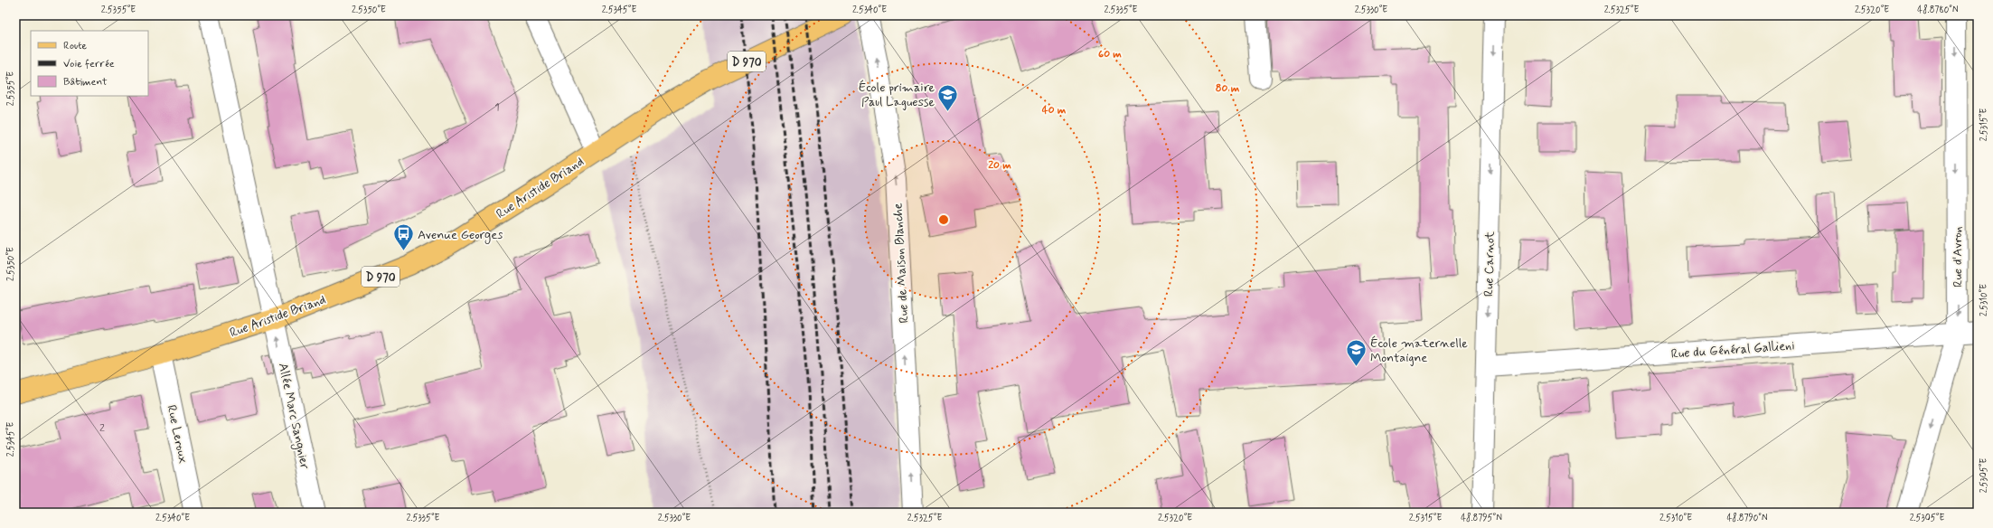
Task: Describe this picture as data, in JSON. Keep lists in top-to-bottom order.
{
  "streets": {
    "main road": ["D 970", "Rue Aristide Briand"],
    "street": [
      "Rue d'Avron",
      "Rue de Maison Blanche",
      "Rue Carnot",
      "Rue du Général Gallieni",
      "Allée Marc Sangnier",
      "Rue Leroux"
    ]
  },
  "crossings": [
    ["Rue Aristide Briand", "Allée Marc Sangnier"],
    ["Rue Aristide Briand", "Rue Leroux"],
    ["Rue d'Avron", "Rue du Général Gallieni"],
    ["Rue Carnot", "Rue du Général Gallieni"]
  ],
  "one_way": [
    "Rue d'Avron",
    "Rue de Maison Blanche",
    "Rue Carnot",
    "Allée Marc Sangnier"
  ],
  "places": {
    "school or university": ["École primaire Paul Laguesse", "École maternelle Montaigne"],
    "bus stop": ["Avenue Georges"]
  },
  "house_numbers": ["1", "2"],
  "legend": ["Route", "Voie ferrée", "Bâtiment"],
  "coordinates": [
    "2.5355°E",
    "2.5350°E",
    "2.5345°E",
    "2.5340°E",
    "2.5335°E",
    "2.5330°E",
    "2.5325°E",
    "2.5320°E",
    "48.8780°N",
    "2.5315°E",
    "2.5310°E",
    "2.5305°E",
    "48.8795°N",
    "48.8790°N"
  ],
  "rings": [
    "60 m",
    "80 m",
    "40 m",
    "20 m"
  ]
}
